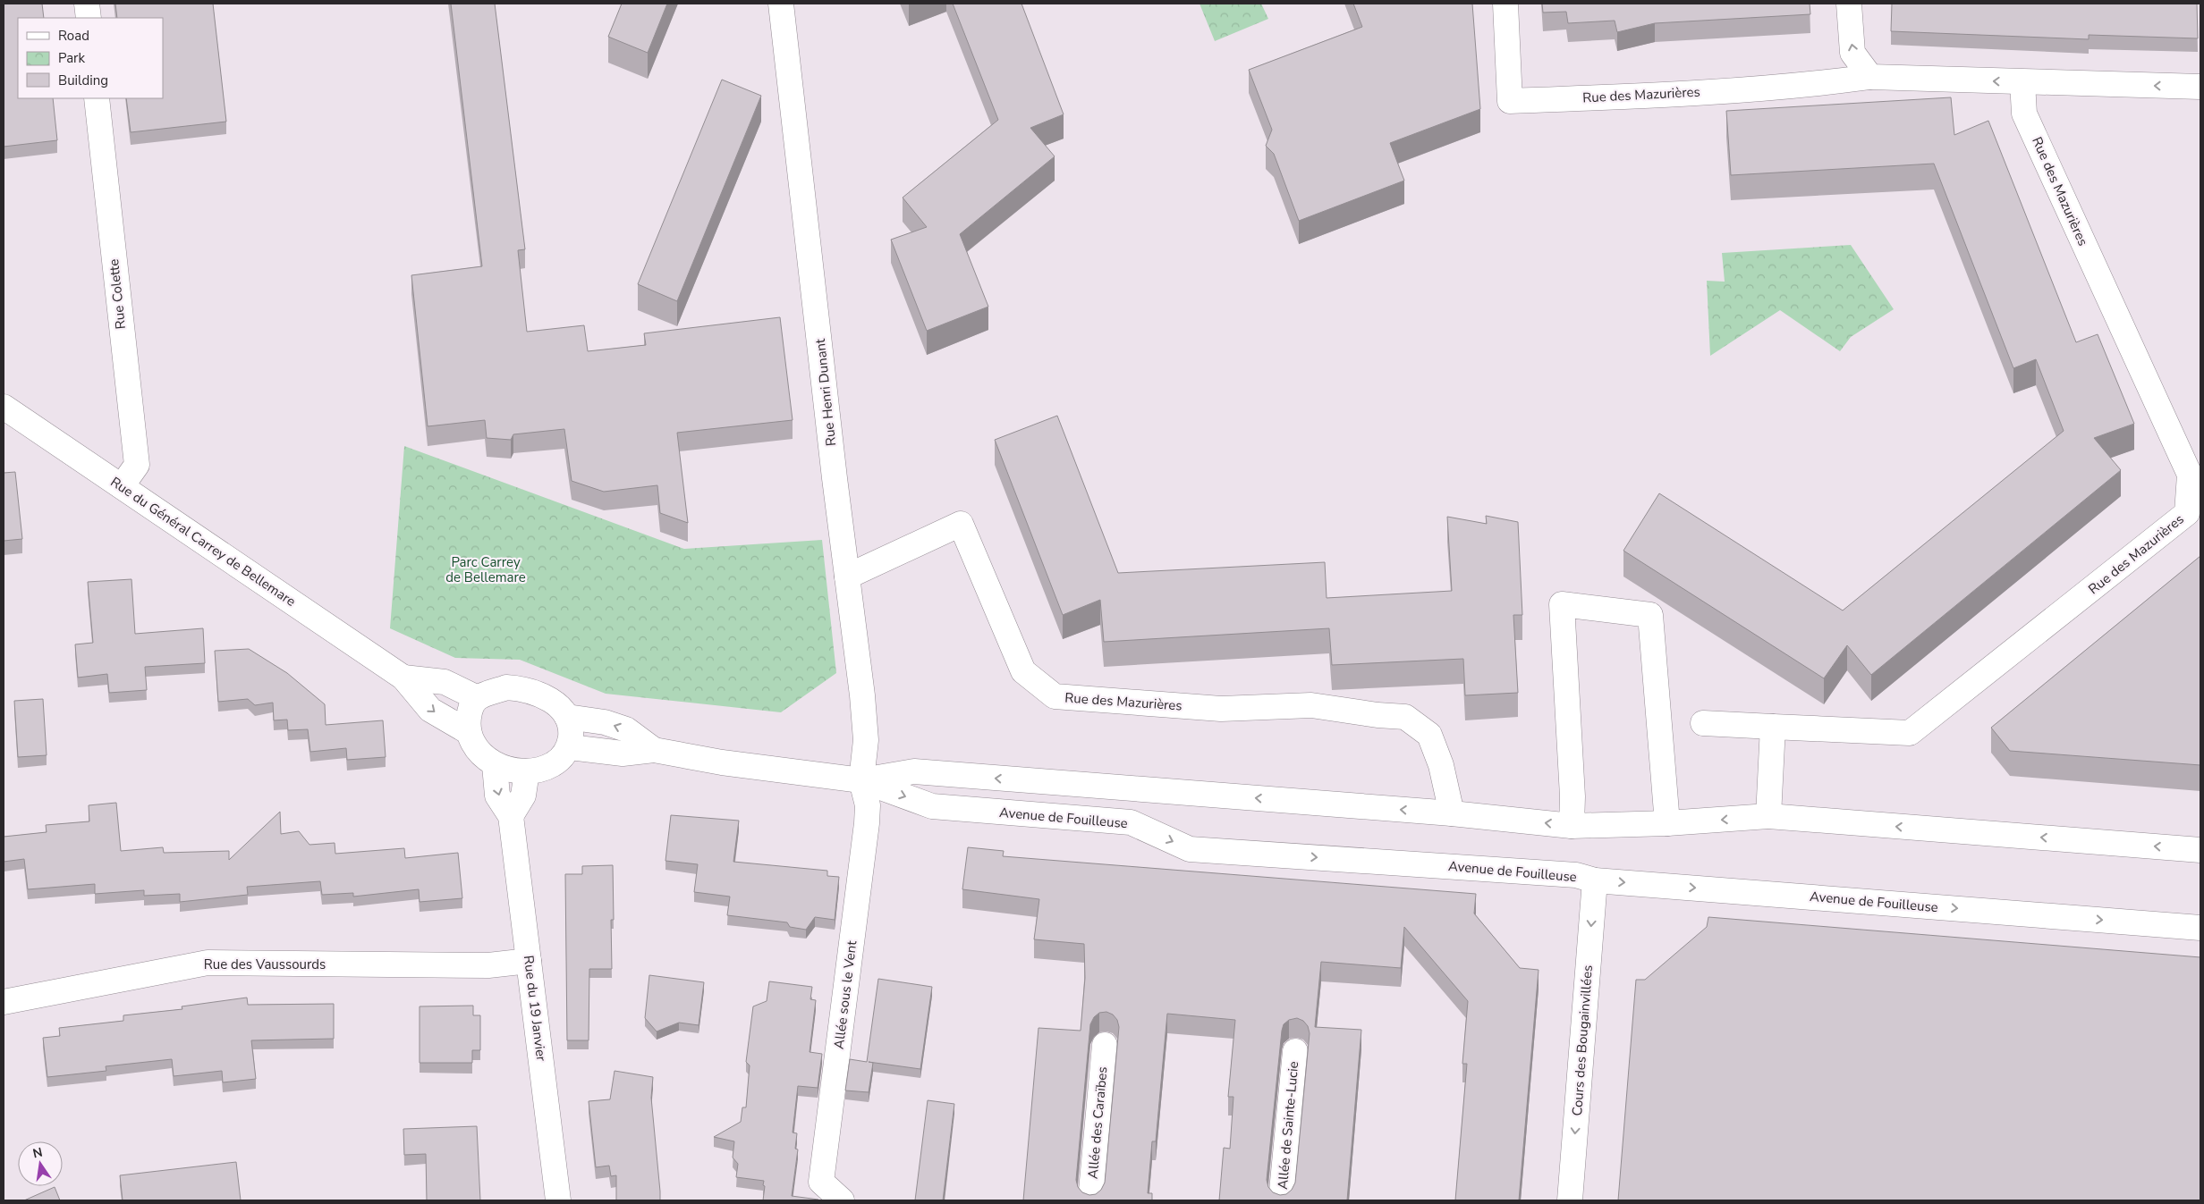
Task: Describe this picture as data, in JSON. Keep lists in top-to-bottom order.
{
  "streets": {
    "street": [
      "Rue des Mazurières",
      "Rue Colette",
      "Rue Henri Dunant",
      "Rue du Général Carrey de Bellemare",
      "Avenue de Fouilleuse",
      "Rue des Vaussourds",
      "Allée sous le Vent",
      "Rue du 19 Janvier",
      "Cours des Bougainvillées",
      "Allée des Caraïbes",
      "Allée de Sainte-Lucie"
    ]
  },
  "crossings": [
    ["Rue des Mazurières", "Rue Henri Dunant"],
    ["Rue des Mazurières", "Avenue de Fouilleuse"],
    ["Rue Colette", "Rue du Général Carrey de Bellemare"],
    ["Rue Henri Dunant", "Avenue de Fouilleuse"],
    ["Rue Henri Dunant", "Allée sous le Vent"],
    ["Rue du Général Carrey de Bellemare", "Avenue de Fouilleuse"],
    ["Rue du Général Carrey de Bellemare", "Rue du 19 Janvier"],
    ["Avenue de Fouilleuse", "Allée sous le Vent"],
    ["Avenue de Fouilleuse", "Rue du 19 Janvier"],
    ["Avenue de Fouilleuse", "Cours des Bougainvillées"],
    ["Rue des Vaussourds", "Rue du 19 Janvier"]
  ],
  "one_way": ["Cours des Bougainvillées"],
  "parks": ["Parc Carrey de Bellemare"],
  "legend": ["Road", "Park", "Building"],
  "north": "top"
}
